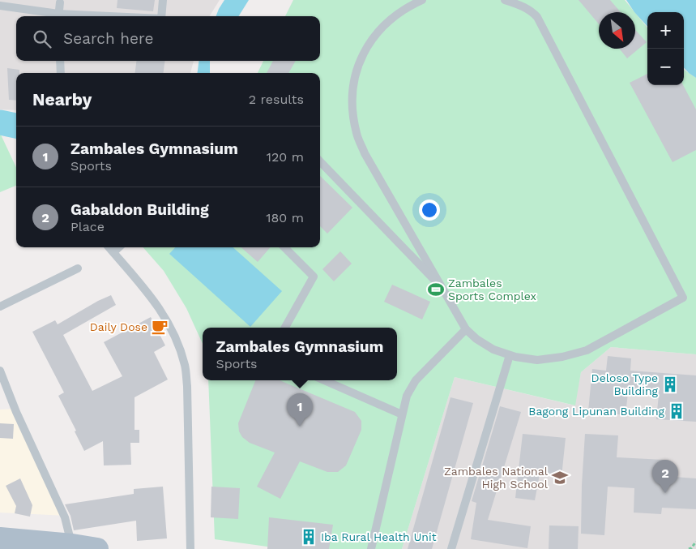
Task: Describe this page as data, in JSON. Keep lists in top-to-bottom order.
{
  "places": {
    "sports": ["Zambales Sports Complex"],
    "cafe": ["Daily Dose"],
    "building": ["Deloso Type Building", "Bagong Lipunan Building", "Iba Rural Health Unit"],
    "school or university": ["Zambales National High School"]
  },
  "north": "bottom right",
  "page": {
    "map_buttons": ["+", "−"],
    "search": "Search here",
    "heading": ["Nearby", "2 results"],
    "list": [
      {
        "mark": "1",
        "name": "Zambales Gymnasium",
        "note": "Sports",
        "value": "120 m"
      },
      {
        "mark": "2",
        "name": "Gabaldon Building",
        "note": "Place",
        "value": "180 m"
      }
    ],
    "popup": ["Zambales Gymnasium", "Sports"],
    "pins": ["1", "2"]
  }
}
